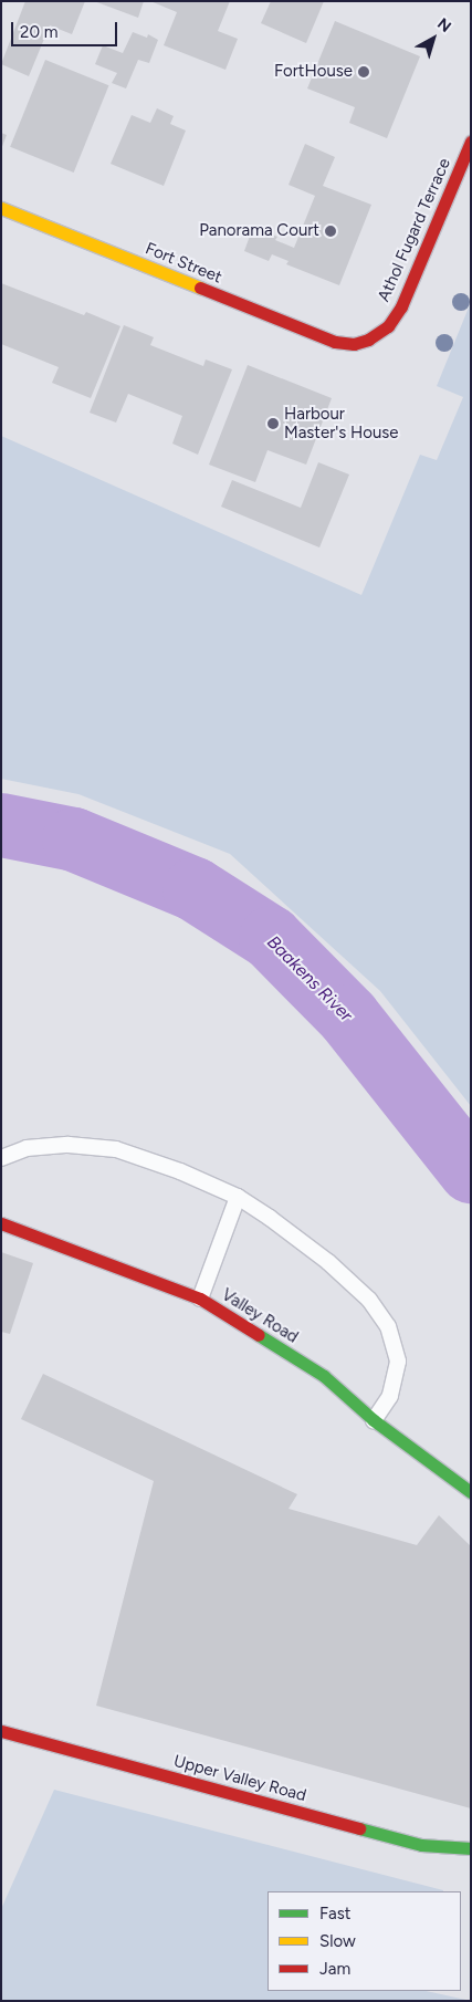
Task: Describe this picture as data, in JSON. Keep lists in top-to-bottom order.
{
  "streets": {
    "street": [
      "Athol Fugard Terrace",
      "Fort Street",
      "Valley Road",
      "Upper Valley Road"
    ]
  },
  "crossings": [
    ["Athol Fugard Terrace", "Fort Street"]
  ],
  "water": ["Baakens River"],
  "places": ["FortHouse", "Panorama Court", "Harbour Master's House"],
  "legend": ["Fast", "Slow", "Jam"],
  "scale_bar": "20 m",
  "north": "top right"
}
